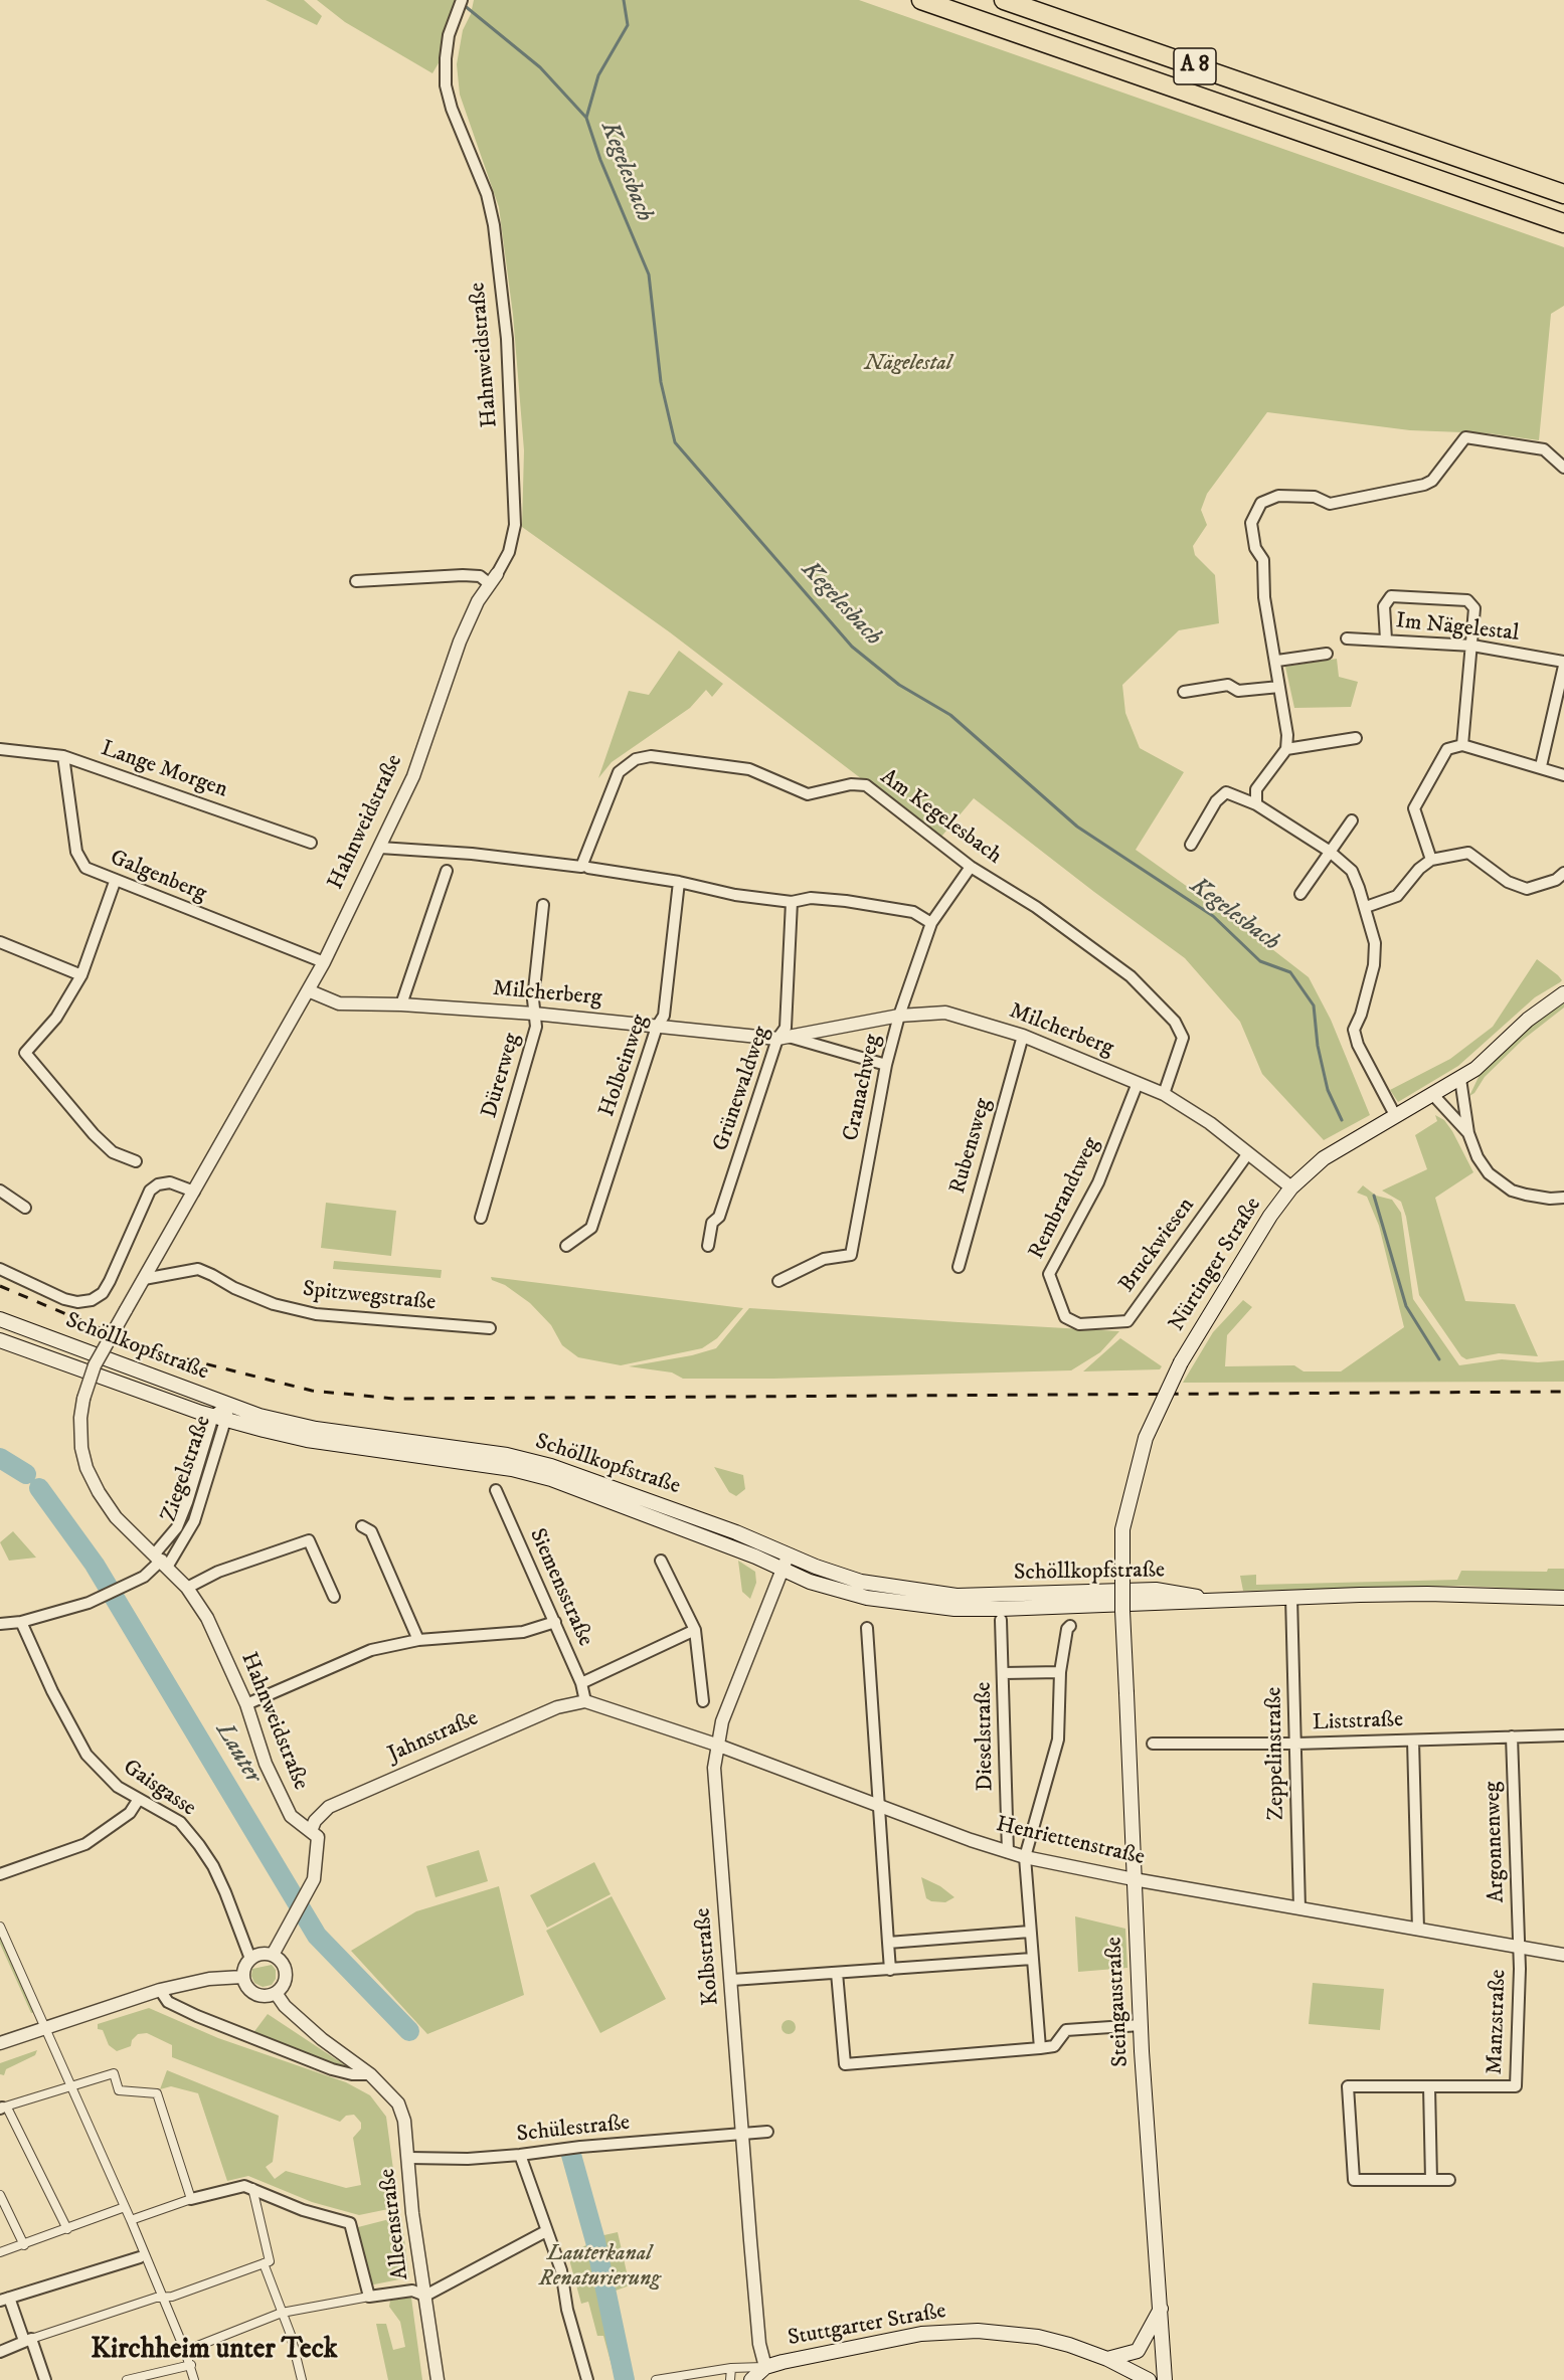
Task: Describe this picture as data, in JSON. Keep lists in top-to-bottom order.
{
  "streets": {
    "highway": ["A 8"],
    "main road": [
      "Nürtinger Straße",
      "Schöllkopfstraße",
      "Steingaustraße",
      "Stuttgarter Straße"
    ],
    "street": [
      "Hahnweidstraße",
      "Im Nägelestal",
      "Lange Morgen",
      "Am Kegelesbach",
      "Galgenberg",
      "Milcherberg",
      "Holbeinweg",
      "Dürerweg",
      "Cranachweg",
      "Grünewaldweg",
      "Rubensweg",
      "Rembrandtweg",
      "Bruckwiesen",
      "Spitzwegstraße",
      "Ziegelstraße",
      "Siemensstraße",
      "Liststraße",
      "Dieselstraße",
      "Jahnstraße",
      "Zeppelinstraße",
      "Gaisgasse",
      "Henriettenstraße",
      "Argonnenweg",
      "Kolbstraße",
      "Manzstraße",
      "Schülestraße",
      "Alleenstraße"
    ]
  },
  "crossings": [
    ["Hahnweidstraße", "Am Kegelesbach"],
    ["Hahnweidstraße", "Galgenberg"],
    ["Hahnweidstraße", "Milcherberg"],
    ["Hahnweidstraße", "Spitzwegstraße"],
    ["Hahnweidstraße", "Ziegelstraße"],
    ["Hahnweidstraße", "Jahnstraße"],
    ["Lange Morgen", "Galgenberg"],
    ["Am Kegelesbach", "Milcherberg"],
    ["Am Kegelesbach", "Cranachweg"],
    ["Milcherberg", "Holbeinweg"],
    ["Milcherberg", "Dürerweg"],
    ["Milcherberg", "Cranachweg"],
    ["Milcherberg", "Grünewaldweg"],
    ["Milcherberg", "Rubensweg"],
    ["Milcherberg", "Rembrandtweg"],
    ["Milcherberg", "Bruckwiesen"],
    ["Milcherberg", "Nürtinger Straße"],
    ["Rembrandtweg", "Bruckwiesen"],
    ["Nürtinger Straße", "Steingaustraße"],
    ["Schöllkopfstraße", "Ziegelstraße"],
    ["Schöllkopfstraße", "Zeppelinstraße"],
    ["Schöllkopfstraße", "Kolbstraße"],
    ["Ziegelstraße", "Gaisgasse"],
    ["Siemensstraße", "Jahnstraße"],
    ["Siemensstraße", "Henriettenstraße"],
    ["Liststraße", "Zeppelinstraße"],
    ["Liststraße", "Argonnenweg"],
    ["Dieselstraße", "Henriettenstraße"],
    ["Jahnstraße", "Henriettenstraße"],
    ["Zeppelinstraße", "Henriettenstraße"],
    ["Gaisgasse", "Alleenstraße"],
    ["Henriettenstraße", "Argonnenweg"],
    ["Henriettenstraße", "Kolbstraße"],
    ["Henriettenstraße", "Steingaustraße"],
    ["Henriettenstraße", "Manzstraße"],
    ["Argonnenweg", "Manzstraße"],
    ["Kolbstraße", "Schülestraße"],
    ["Kolbstraße", "Stuttgarter Straße"],
    ["Schülestraße", "Alleenstraße"]
  ],
  "districts": ["Kirchheim unter Teck"],
  "water": ["Kegelesbach", "Lauter"],
  "parks": ["Nägelestal", "Lauterkanal Renaturierung"]
}
